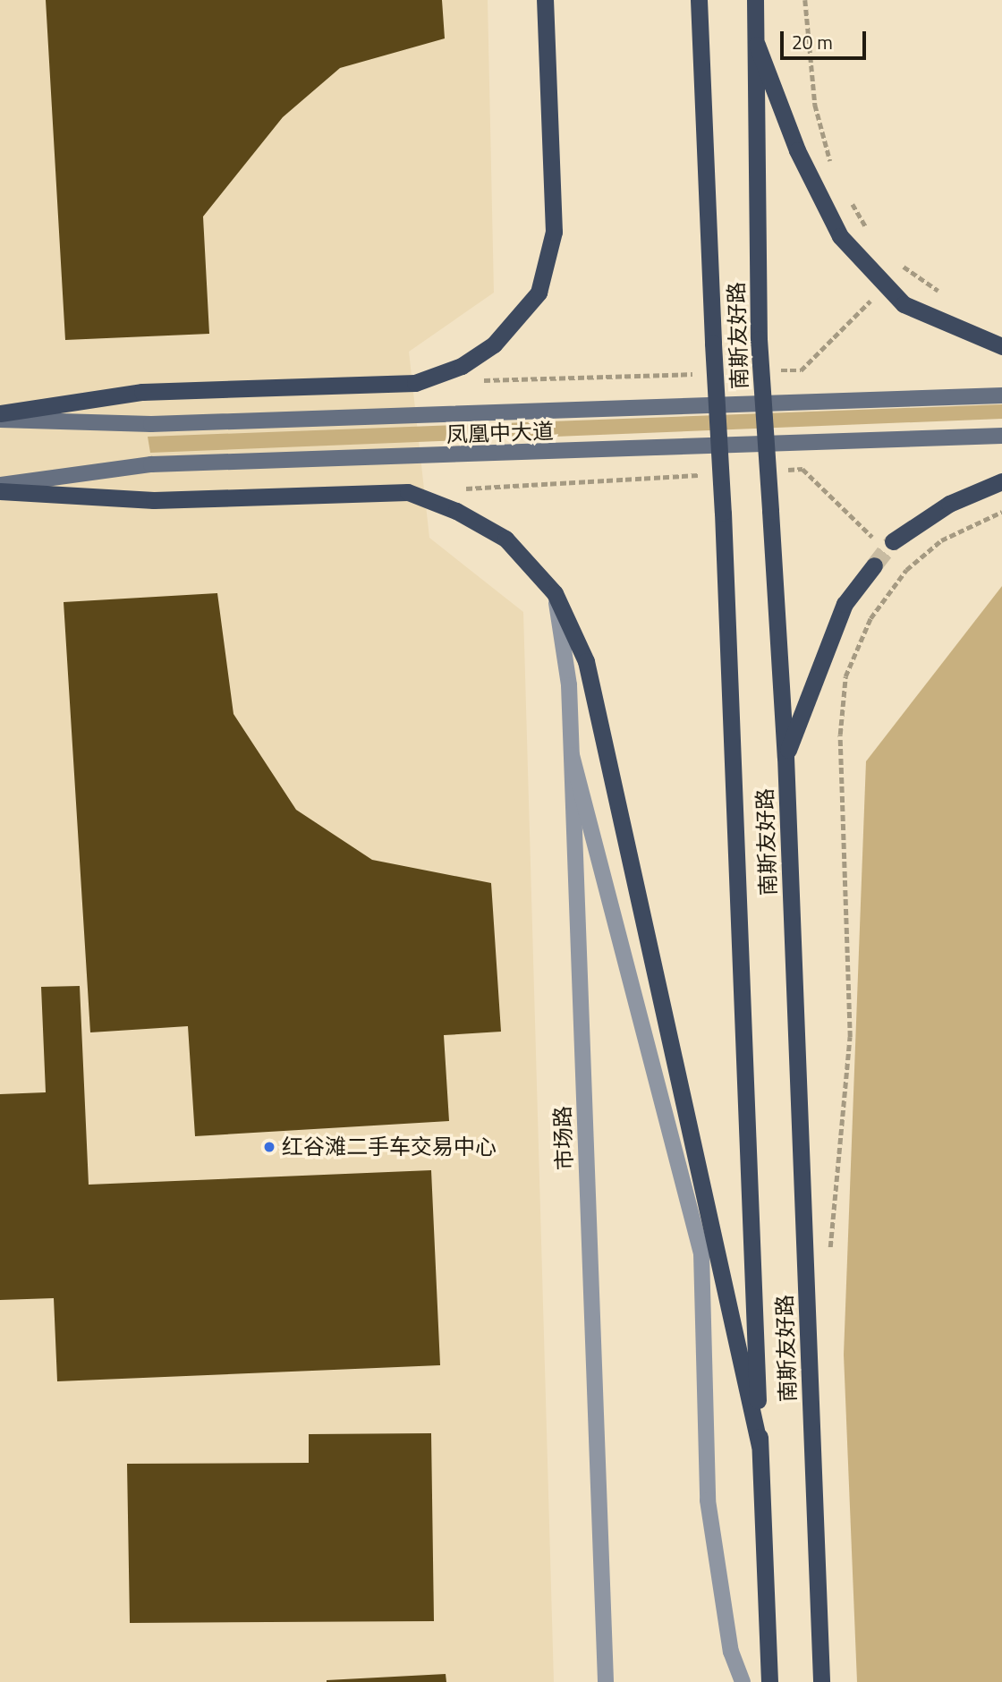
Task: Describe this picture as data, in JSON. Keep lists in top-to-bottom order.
{
  "streets": {
    "highway": ["南斯友好路"],
    "main road": ["凤凰中大道"],
    "street": ["市场路"]
  },
  "places": ["红谷滩二手车交易中心"],
  "scale_bar": "20 m"
}
